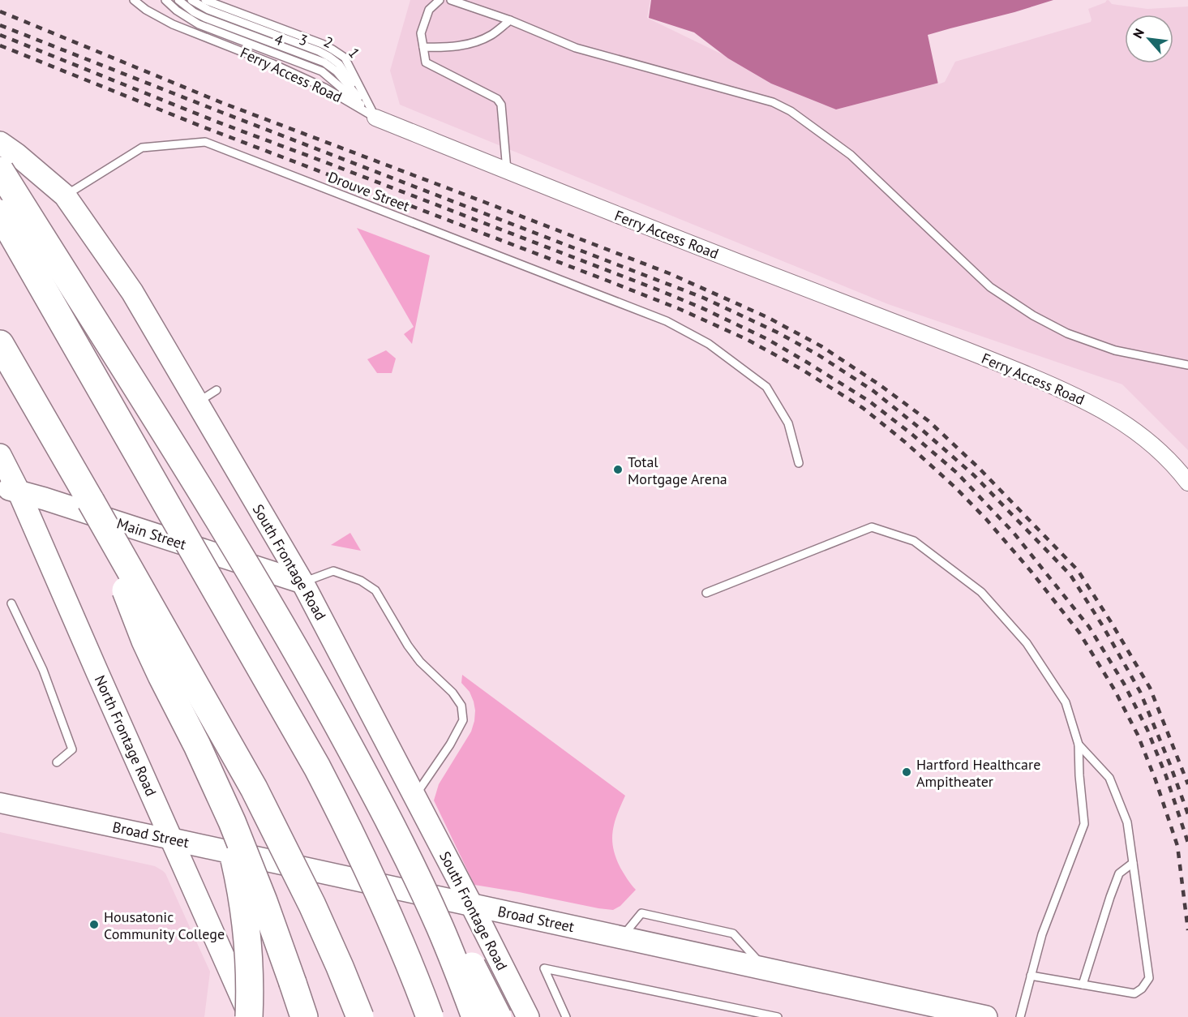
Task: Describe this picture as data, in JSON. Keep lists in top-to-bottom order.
{
  "streets": {
    "main road": [
      "Main Street",
      "South Frontage Road",
      "North Frontage Road",
      "Broad Street"
    ],
    "street": ["Ferry Access Road"],
    "lane": [
      "4",
      "3",
      "2",
      "1",
      "Drouve Street"
    ]
  },
  "crossings": [
    ["4", "3"],
    ["4", "2"],
    ["4", "1"],
    ["4", "Ferry Access Road"],
    ["3", "2"],
    ["3", "1"],
    ["3", "Ferry Access Road"],
    ["2", "1"],
    ["2", "Ferry Access Road"],
    ["1", "Ferry Access Road"],
    ["Drouve Street", "South Frontage Road"],
    ["Main Street", "South Frontage Road"],
    ["Main Street", "North Frontage Road"],
    ["South Frontage Road", "Broad Street"],
    ["North Frontage Road", "Broad Street"]
  ],
  "places": ["Total Mortgage Arena", "Hartford Healthcare Ampitheater", "Housatonic Community College"],
  "north": "top left"
}
